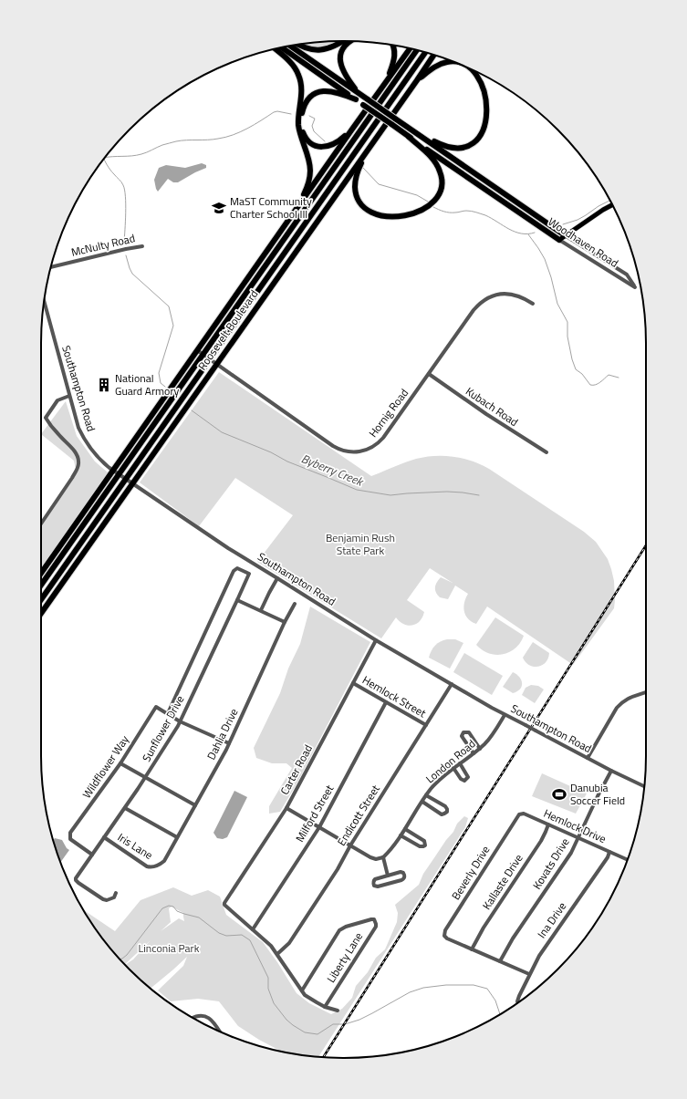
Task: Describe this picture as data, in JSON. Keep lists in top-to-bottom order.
{
  "streets": {
    "highway": ["Woodhaven Road", "Roosevelt Boulevard"],
    "street": [
      "McNulty Road",
      "Southampton Road",
      "Kubach Road",
      "Hornig Road",
      "Hemlock Street",
      "Sunflower Drive",
      "Dahlia Drive",
      "London Road",
      "Wildflower Way",
      "Carter Road",
      "Milford Street",
      "Endicott Street",
      "Hemlock Drive",
      "Iris Lane",
      "Kovats Drive",
      "Beverly Drive",
      "Kallaste Drive",
      "Ina Drive",
      "Liberty Lane"
    ]
  },
  "crossings": [
    ["Roosevelt Boulevard", "Southampton Road"],
    ["Roosevelt Boulevard", "Hornig Road"],
    ["Southampton Road", "London Road"],
    ["Southampton Road", "Carter Road"],
    ["Southampton Road", "Endicott Street"],
    ["Southampton Road", "Kovats Drive"],
    ["Kubach Road", "Hornig Road"],
    ["Hemlock Street", "Carter Road"],
    ["Hemlock Street", "Milford Street"],
    ["Hemlock Street", "Endicott Street"],
    ["Sunflower Drive", "Wildflower Way"],
    ["Sunflower Drive", "Iris Lane"],
    ["Dahlia Drive", "Iris Lane"],
    ["Carter Road", "Milford Street"],
    ["Hemlock Drive", "Kovats Drive"],
    ["Hemlock Drive", "Beverly Drive"],
    ["Hemlock Drive", "Kallaste Drive"],
    ["Hemlock Drive", "Ina Drive"],
    ["Beverly Drive", "Kallaste Drive"]
  ],
  "water": ["Byberry Creek"],
  "parks": ["Benjamin Rush State Park", "Linconia Park"],
  "places": {
    "school or university": ["MaST Community Charter School III"],
    "building": ["National Guard Armory"],
    "sports": ["Danubia Soccer Field"]
  }
}
